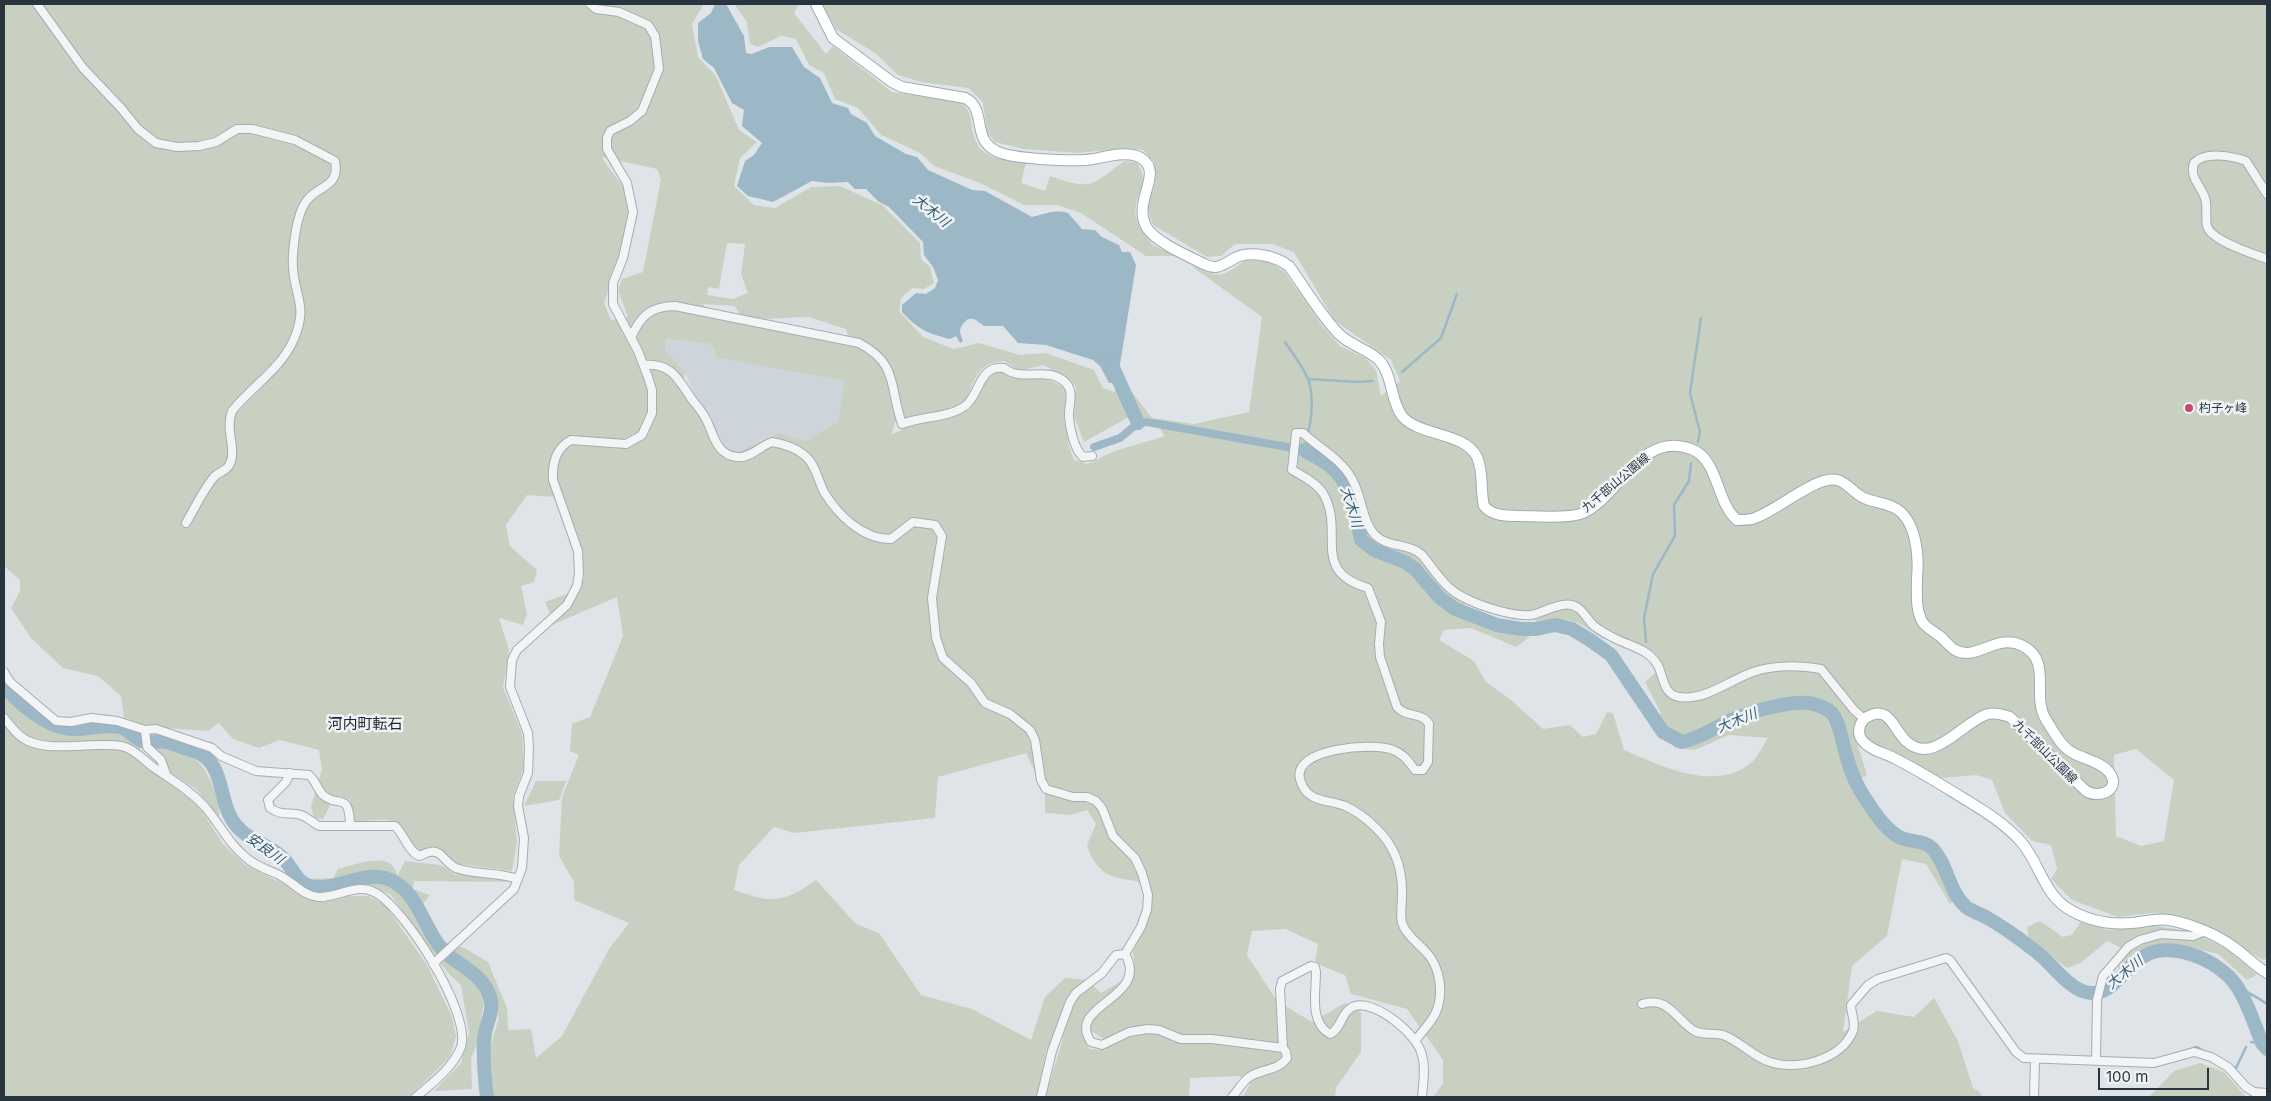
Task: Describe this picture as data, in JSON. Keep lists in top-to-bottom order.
{
  "streets": {
    "main road": ["九千部山公園線"]
  },
  "districts": ["河内町転石"],
  "water": ["大木川", "安良川"],
  "places": ["杓子ヶ峰"],
  "scale_bar": "100 m"
}
